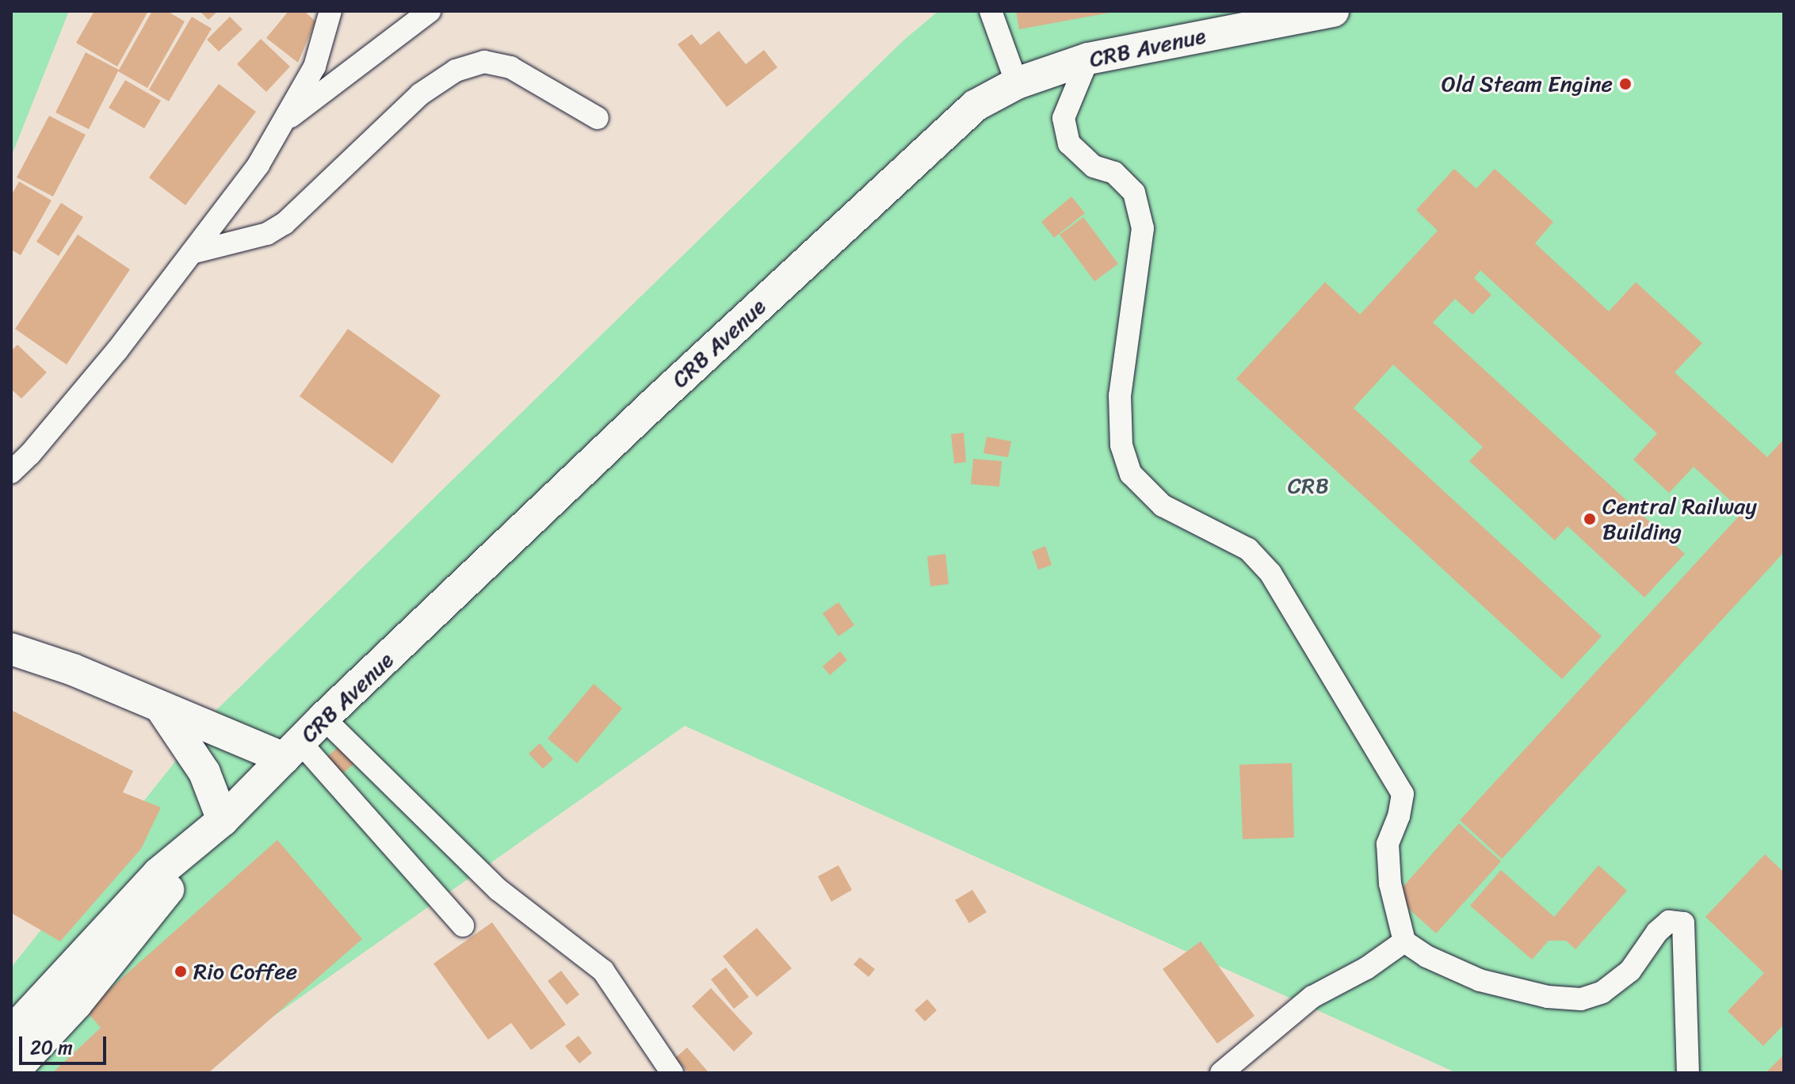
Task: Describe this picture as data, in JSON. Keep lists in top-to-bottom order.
{
  "streets": {
    "main road": ["CRB Avenue"]
  },
  "parks": ["CRB"],
  "places": ["Old Steam Engine", "Central Railway Building", "Rio Coffee"],
  "scale_bar": "20 m"
}
